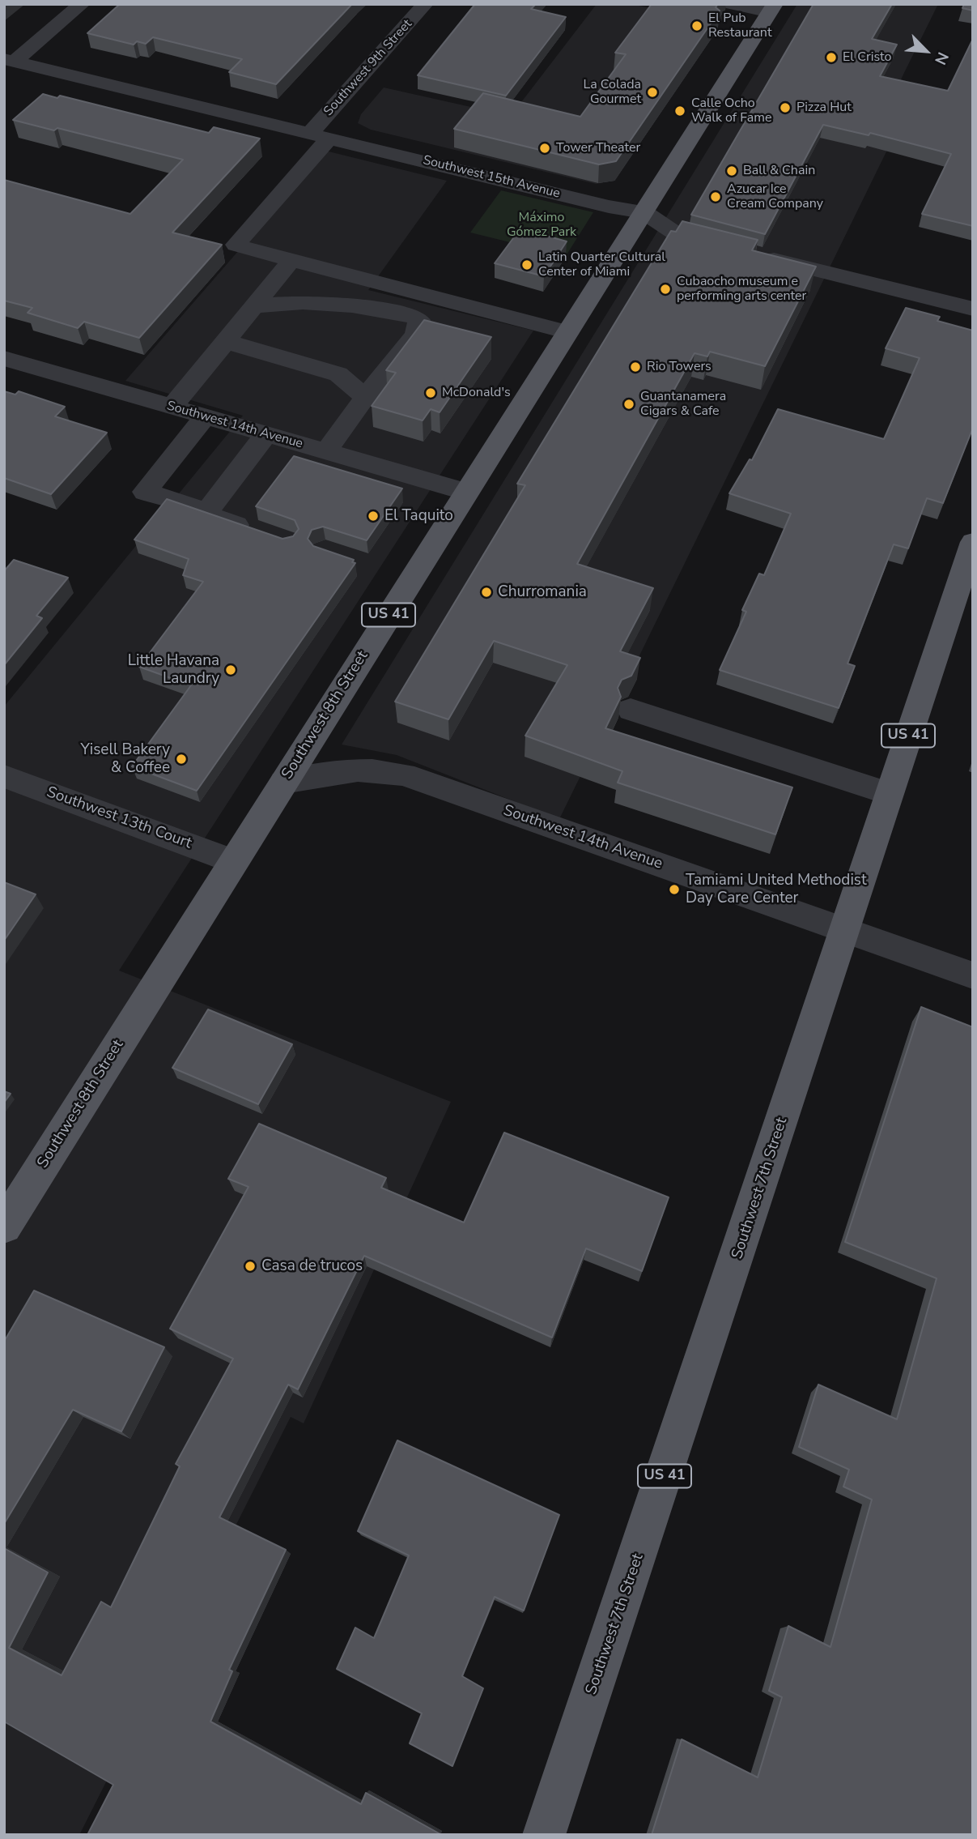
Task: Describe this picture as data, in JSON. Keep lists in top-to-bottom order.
{
  "streets": {
    "main road": ["US 41", "Southwest 8th Street", "Southwest 7th Street"],
    "street": [
      "Southwest 9th Street",
      "Southwest 15th Avenue",
      "Southwest 14th Avenue",
      "Southwest 13th Court"
    ]
  },
  "crossings": [
    ["Southwest 9th Street", "Southwest 15th Avenue"],
    ["Southwest 15th Avenue", "Southwest 8th Street"],
    ["Southwest 14th Avenue", "Southwest 8th Street"],
    ["Southwest 14th Avenue", "Southwest 7th Street"],
    ["Southwest 8th Street", "Southwest 13th Court"]
  ],
  "parks": ["Máximo Gómez Park"],
  "places": [
    "El Pub Restaurant",
    "El Cristo",
    "La Colada Gourmet",
    "Pizza Hut",
    "Calle Ocho Walk of Fame",
    "Tower Theater",
    "Ball & Chain",
    "Azucar Ice Cream Company",
    "Latin Quarter Cultural Center of Miami",
    "Cubaocho museum e performing arts center",
    "Rio Towers",
    "McDonald's",
    "Guantanamera Cigars & Cafe",
    "El Taquito",
    "Churromania",
    "Little Havana Laundry",
    "Yisell Bakery & Coffee",
    "Tamiami United Methodist Day Care Center",
    "Casa de trucos"
  ],
  "north": "bottom right"
}
